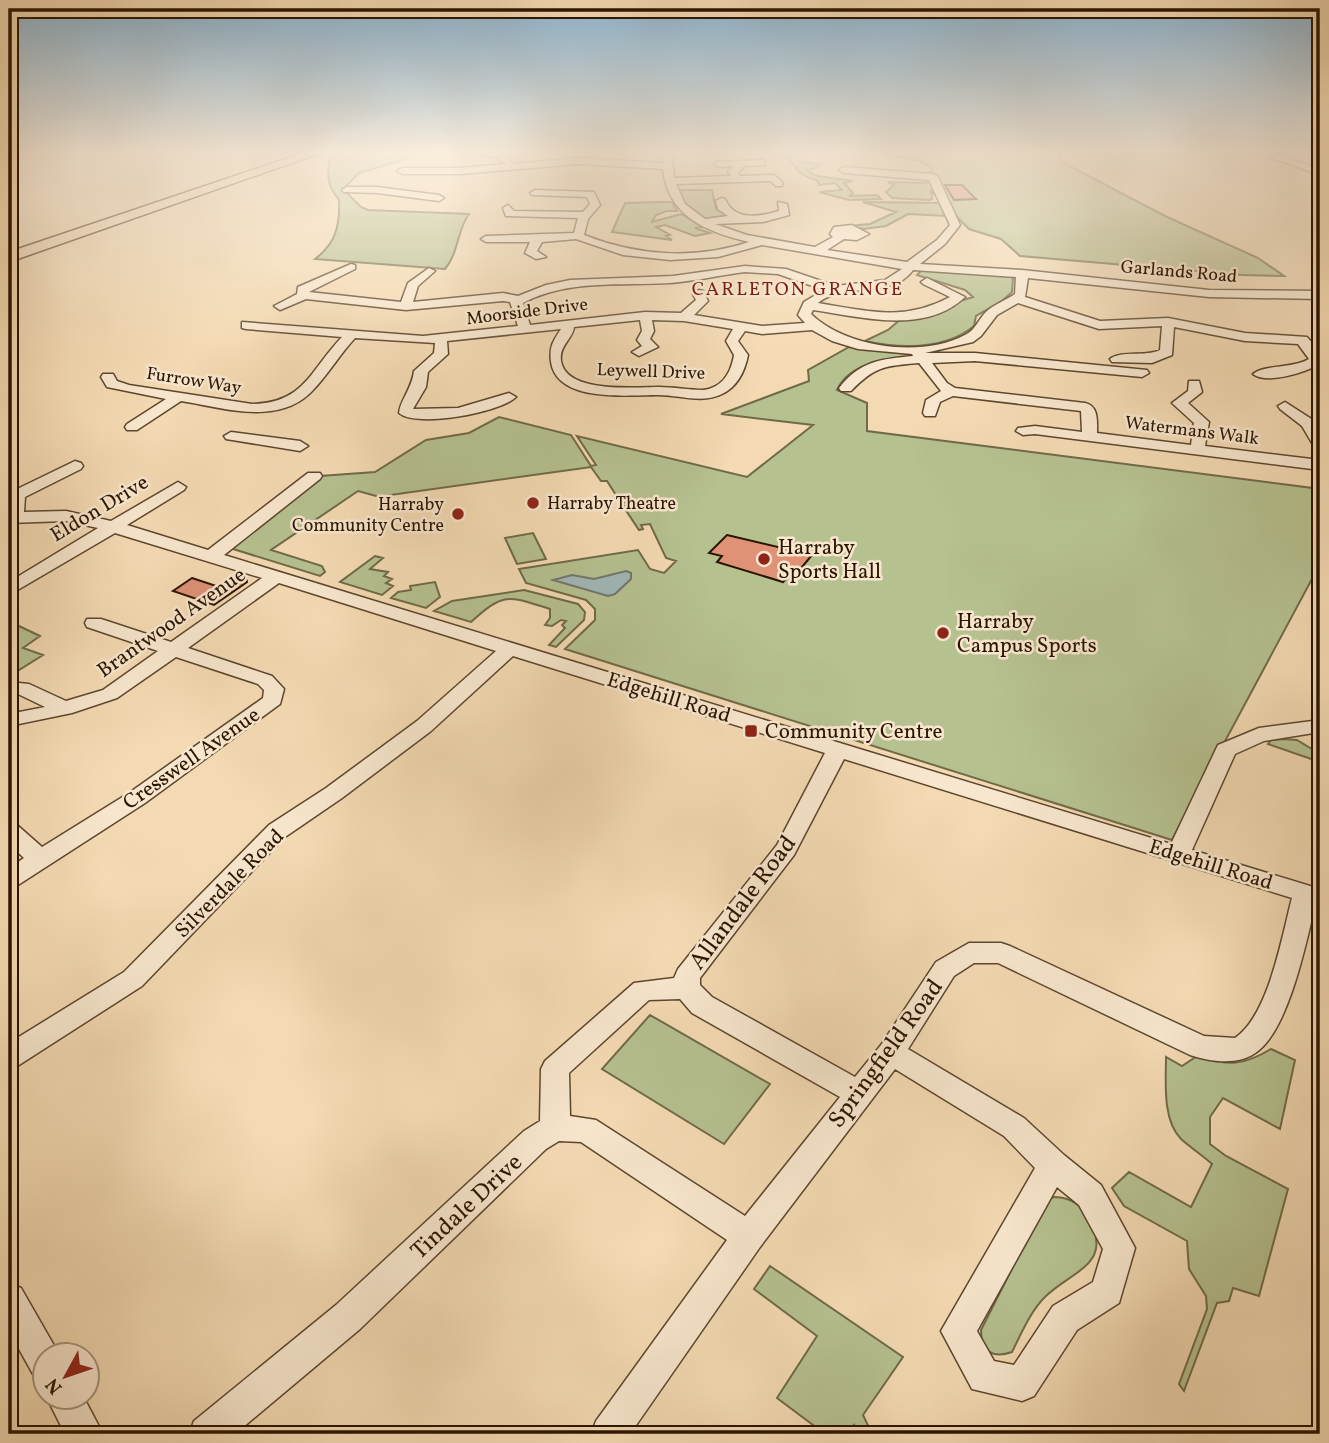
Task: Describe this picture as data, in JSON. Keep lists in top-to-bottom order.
{
  "streets": {
    "street": [
      "Garlands Road",
      "Moorside Drive",
      "Leywell Drive",
      "Furrow Way",
      "Watermans Walk",
      "Eldon Drive",
      "Brantwood Avenue",
      "Edgehill Road",
      "Cresswell Avenue",
      "Silverdale Road",
      "Allandale Road",
      "Springfield Road",
      "Tindale Drive"
    ]
  },
  "crossings": [
    ["Moorside Drive", "Leywell Drive"],
    ["Eldon Drive", "Edgehill Road"],
    ["Brantwood Avenue", "Edgehill Road"],
    ["Brantwood Avenue", "Cresswell Avenue"],
    ["Edgehill Road", "Silverdale Road"],
    ["Edgehill Road", "Allandale Road"],
    ["Edgehill Road", "Springfield Road"],
    ["Allandale Road", "Springfield Road"]
  ],
  "districts": ["CARLETON GRANGE"],
  "places": {
    "other": [
      "Harraby Theatre",
      "Harraby Community Centre",
      "Harraby Sports Hall",
      "Harraby Campus Sports"
    ],
    "transit": ["Community Centre"]
  },
  "north": "bottom left"
}
